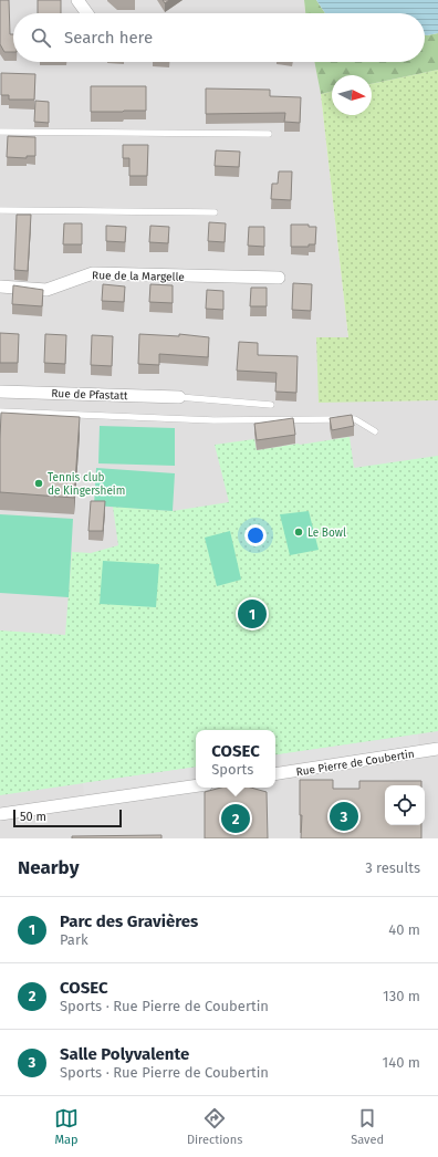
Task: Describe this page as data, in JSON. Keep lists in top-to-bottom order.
{
  "streets": {
    "street": ["Rue de la Margelle", "Rue de Pfastatt", "Rue Pierre de Coubertin"]
  },
  "places": ["Tennis club de Kingersheim", "Le Bowl"],
  "scale_bar": "50 m",
  "north": "right",
  "page": {
    "search": "Search here",
    "pins": ["1", "3", "2"],
    "popup": ["COSEC", "Sports"],
    "scale": "50 m",
    "heading": ["Nearby", "3 results"],
    "list": [
      {
        "mark": "1",
        "name": "Parc des Gravières",
        "note": "Park",
        "value": "40 m"
      },
      {
        "mark": "2",
        "name": "COSEC",
        "note": "Sports · Rue Pierre de Coubertin",
        "value": "130 m"
      },
      {
        "mark": "3",
        "name": "Salle Polyvalente",
        "note": "Sports · Rue Pierre de Coubertin",
        "value": "140 m"
      }
    ],
    "nav": ["Map", "Directions", "Saved"]
  }
}
